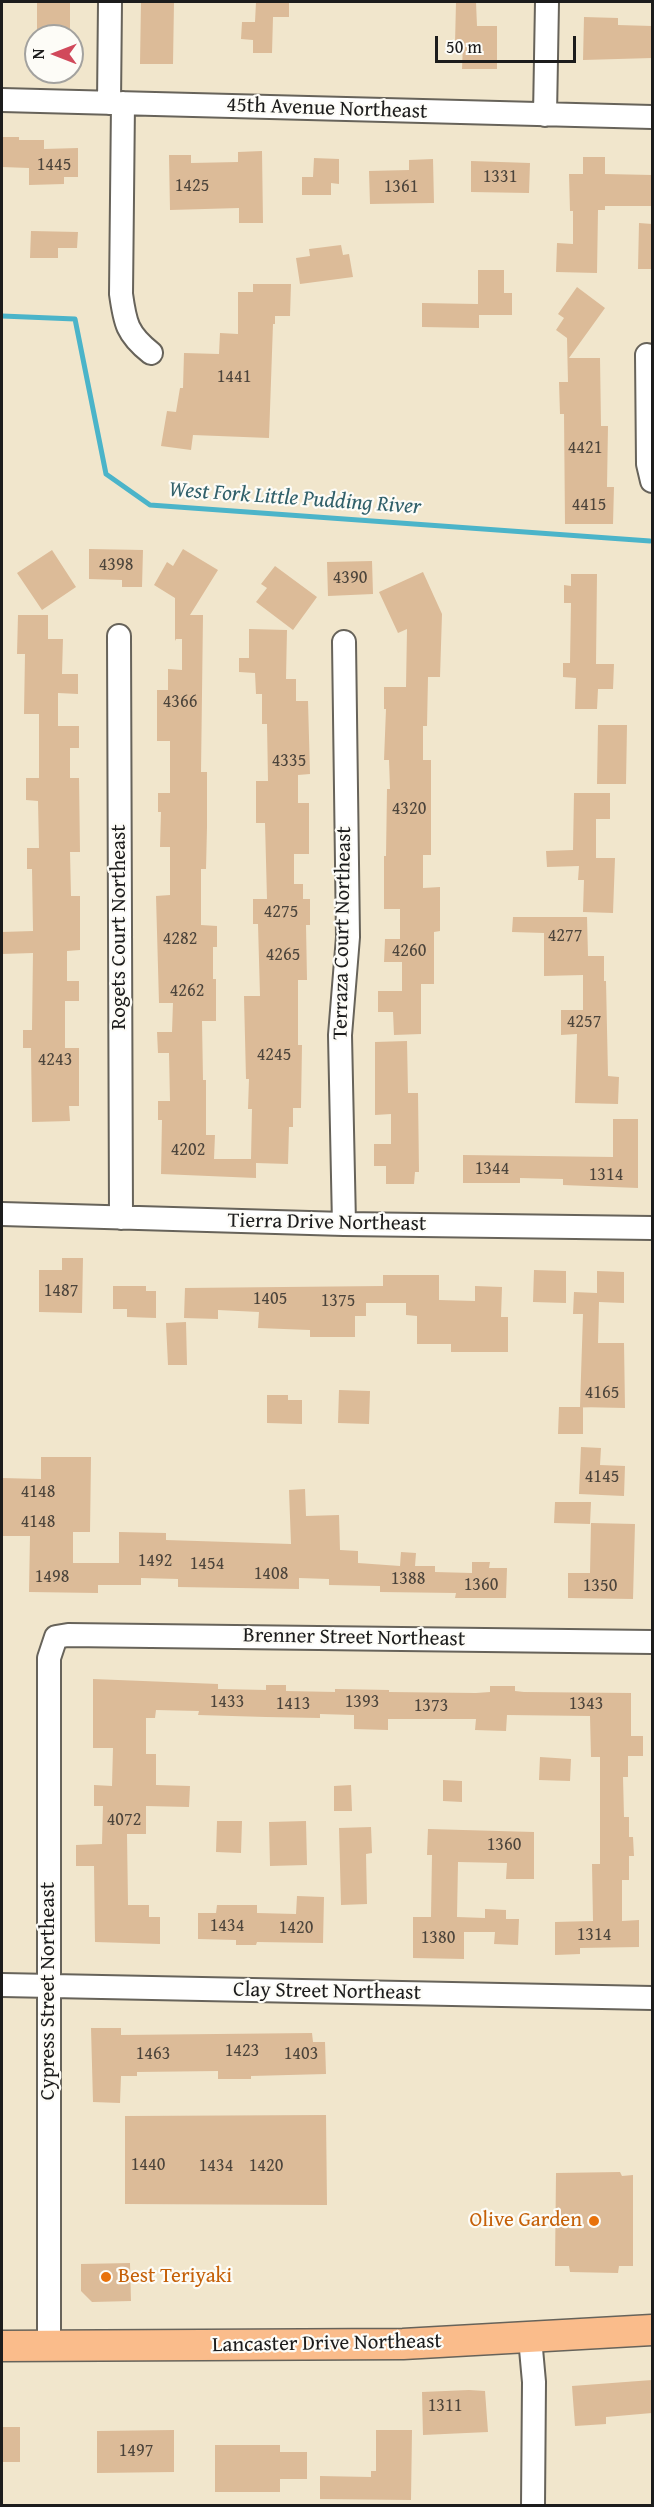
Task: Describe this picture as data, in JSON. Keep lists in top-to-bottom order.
{
  "streets": {
    "main road": ["Lancaster Drive Northeast"],
    "street": [
      "45th Avenue Northeast",
      "Rogets Court Northeast",
      "Terraza Court Northeast",
      "Tierra Drive Northeast",
      "Brenner Street Northeast",
      "Cypress Street Northeast",
      "Clay Street Northeast"
    ]
  },
  "crossings": [
    ["Rogets Court Northeast", "Tierra Drive Northeast"],
    ["Terraza Court Northeast", "Tierra Drive Northeast"],
    ["Brenner Street Northeast", "Cypress Street Northeast"],
    ["Cypress Street Northeast", "Clay Street Northeast"],
    ["Cypress Street Northeast", "Lancaster Drive Northeast"]
  ],
  "water": ["West Fork Little Pudding River"],
  "places": ["Olive Garden", "Best Teriyaki"],
  "house_numbers": [
    "1445",
    "1331",
    "1425",
    "1361",
    "1441",
    "4421",
    "4415",
    "4398",
    "4390",
    "4366",
    "4335",
    "4320",
    "4275",
    "4277",
    "4282",
    "4260",
    "4265",
    "4262",
    "4257",
    "4245",
    "4243",
    "4202",
    "1344",
    "1314",
    "1487",
    "1405",
    "1375",
    "4165",
    "4145",
    "4148",
    "4148",
    "1492",
    "1454",
    "1408",
    "1498",
    "1388",
    "1360",
    "1350",
    "1433",
    "1393",
    "1413",
    "1343",
    "1373",
    "4072",
    "1360",
    "1434",
    "1420",
    "1314",
    "1380",
    "1423",
    "1463",
    "1403",
    "1440",
    "1434",
    "1420",
    "1311",
    "1497"
  ],
  "scale_bar": "50 m",
  "north": "left"
}
